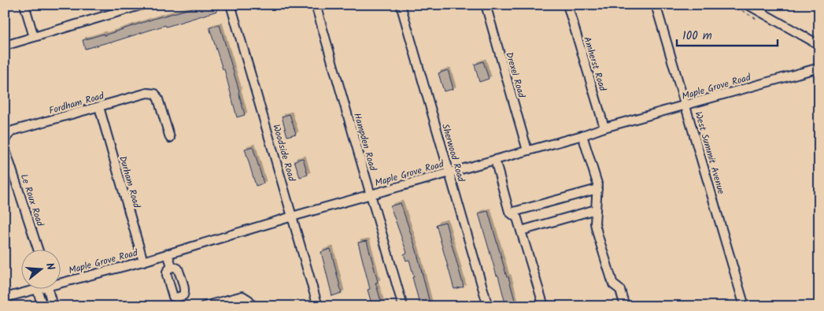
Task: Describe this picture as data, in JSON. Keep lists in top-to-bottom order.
{
  "streets": {
    "street": [
      "Amherst Road",
      "Drexel Road",
      "Maple Grove Road",
      "Fordham Road",
      "Hampden Road",
      "Woodside Road",
      "Sherwood Road",
      "West Summit Avenue",
      "Durham Road",
      "Le Roux Road"
    ]
  },
  "crossings": [
    ["Amherst Road", "Maple Grove Road"],
    ["Drexel Road", "Maple Grove Road"],
    ["Maple Grove Road", "Hampden Road"],
    ["Maple Grove Road", "Woodside Road"],
    ["Maple Grove Road", "Sherwood Road"],
    ["Maple Grove Road", "West Summit Avenue"],
    ["Maple Grove Road", "Durham Road"],
    ["Fordham Road", "Durham Road"]
  ],
  "scale_bar": "100 m",
  "north": "right"
}
